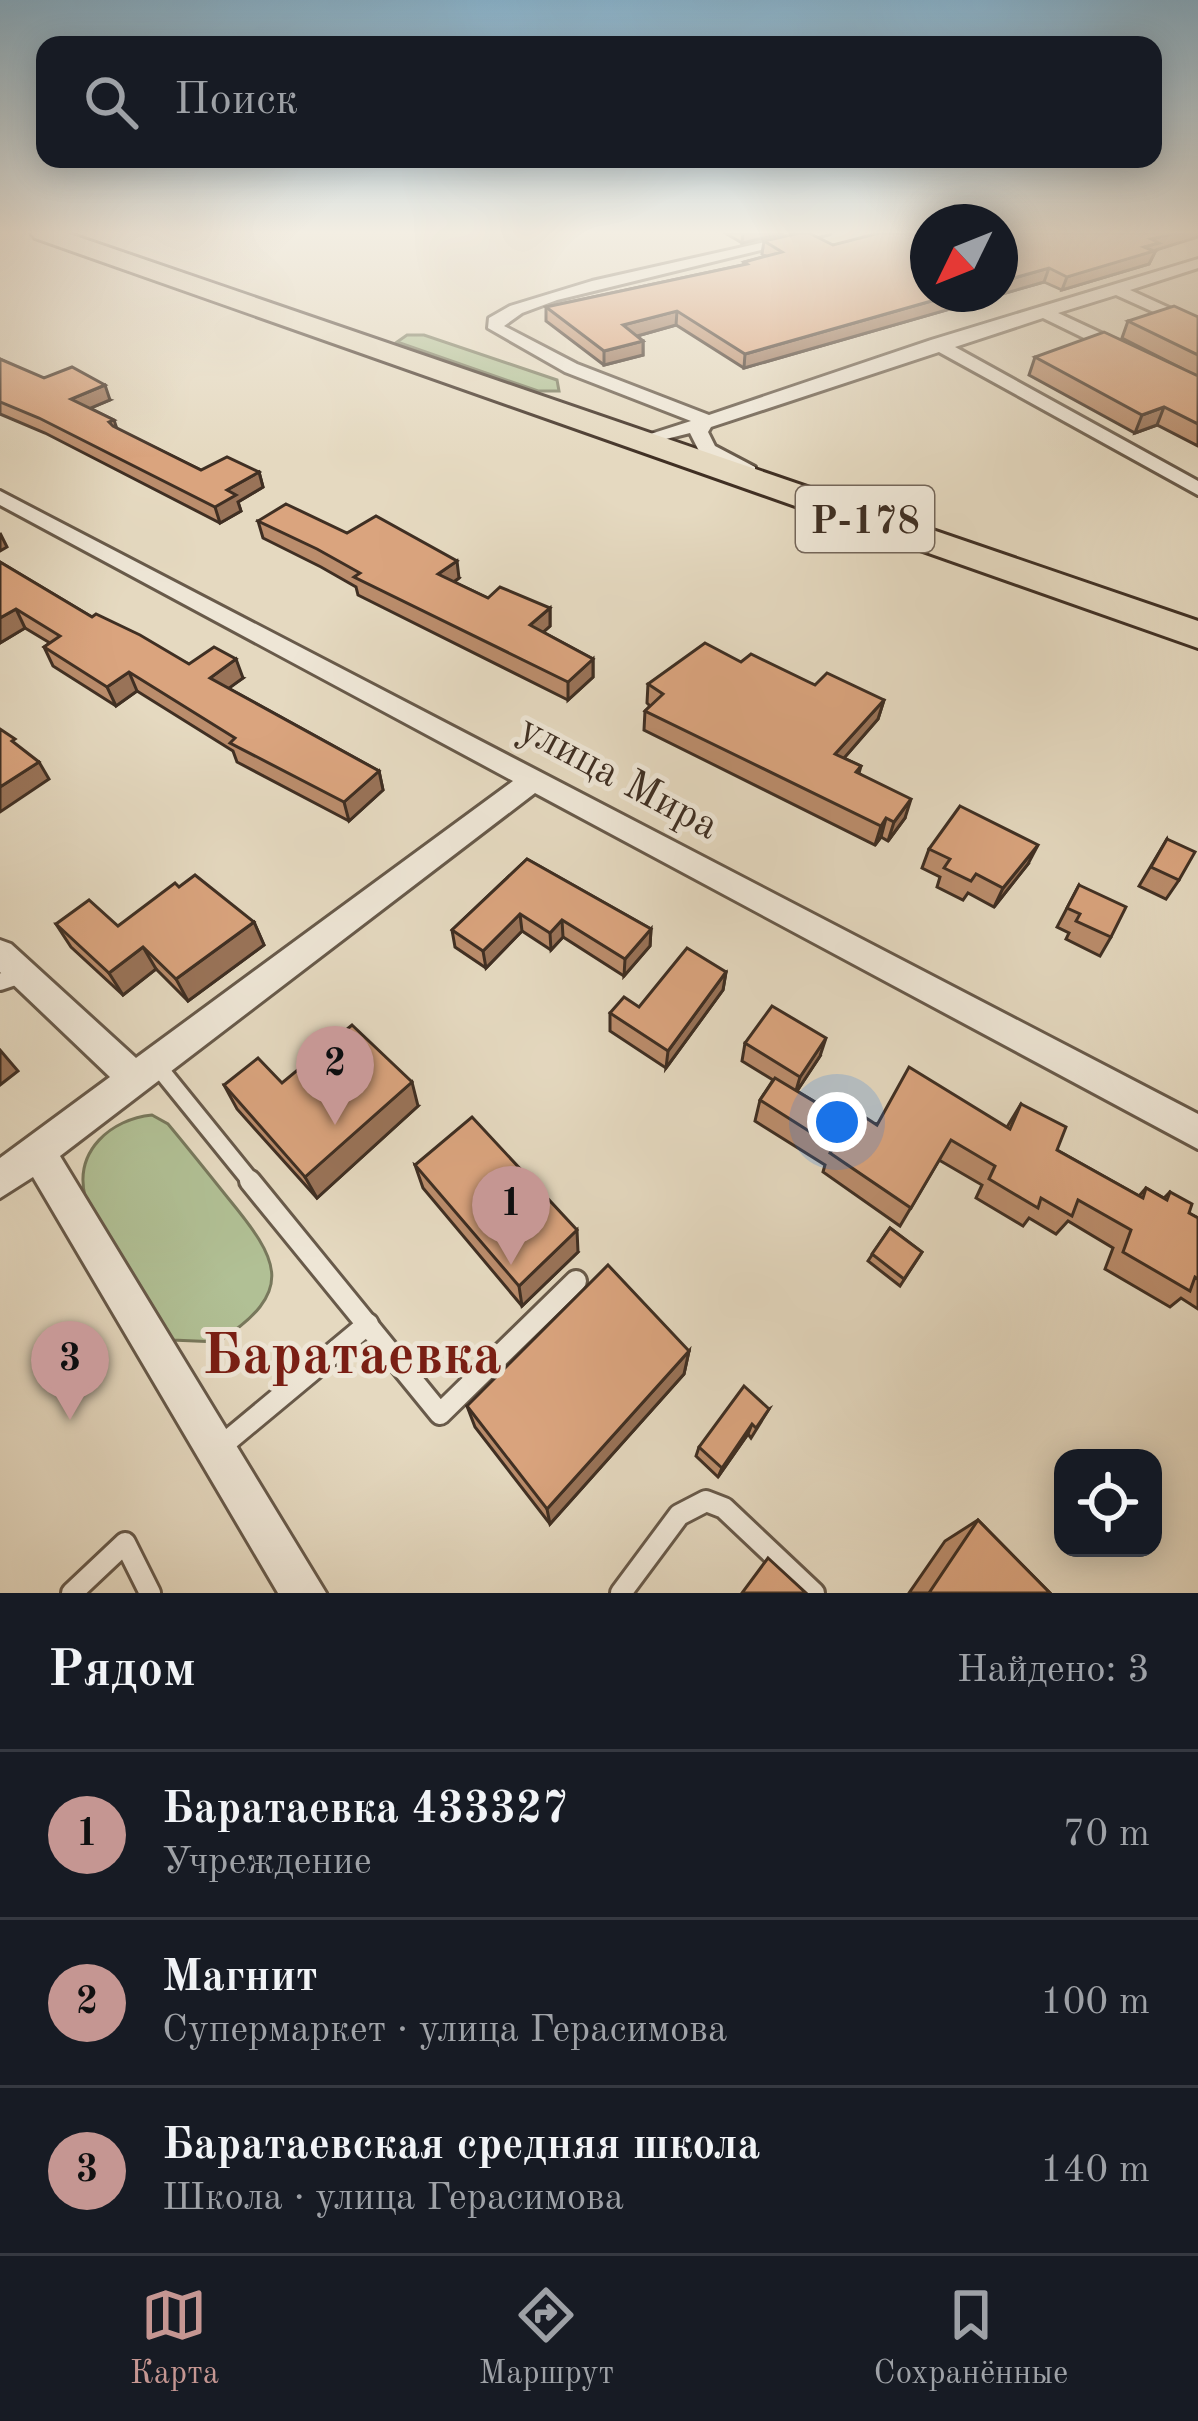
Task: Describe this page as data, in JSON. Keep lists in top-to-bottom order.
{
  "streets": {
    "highway": ["Р-178"],
    "street": ["улица Мира"]
  },
  "districts": ["Баратаевка"],
  "north": "bottom left",
  "page": {
    "search": "Поиск",
    "pins": ["2", "1", "3"],
    "heading": ["Рядом", "Найдено: 3"],
    "list": [
      {
        "mark": "1",
        "name": "Баратаевка 433327",
        "note": "Учреждение",
        "value": "70 m"
      },
      {
        "mark": "2",
        "name": "Магнит",
        "note": "Супермаркет · улица Герасимова",
        "value": "100 m"
      },
      {
        "mark": "3",
        "name": "Баратаевская средняя школа",
        "note": "Школа · улица Герасимова",
        "value": "140 m"
      }
    ],
    "nav": ["Карта", "Маршрут", "Сохранённые"]
  }
}
